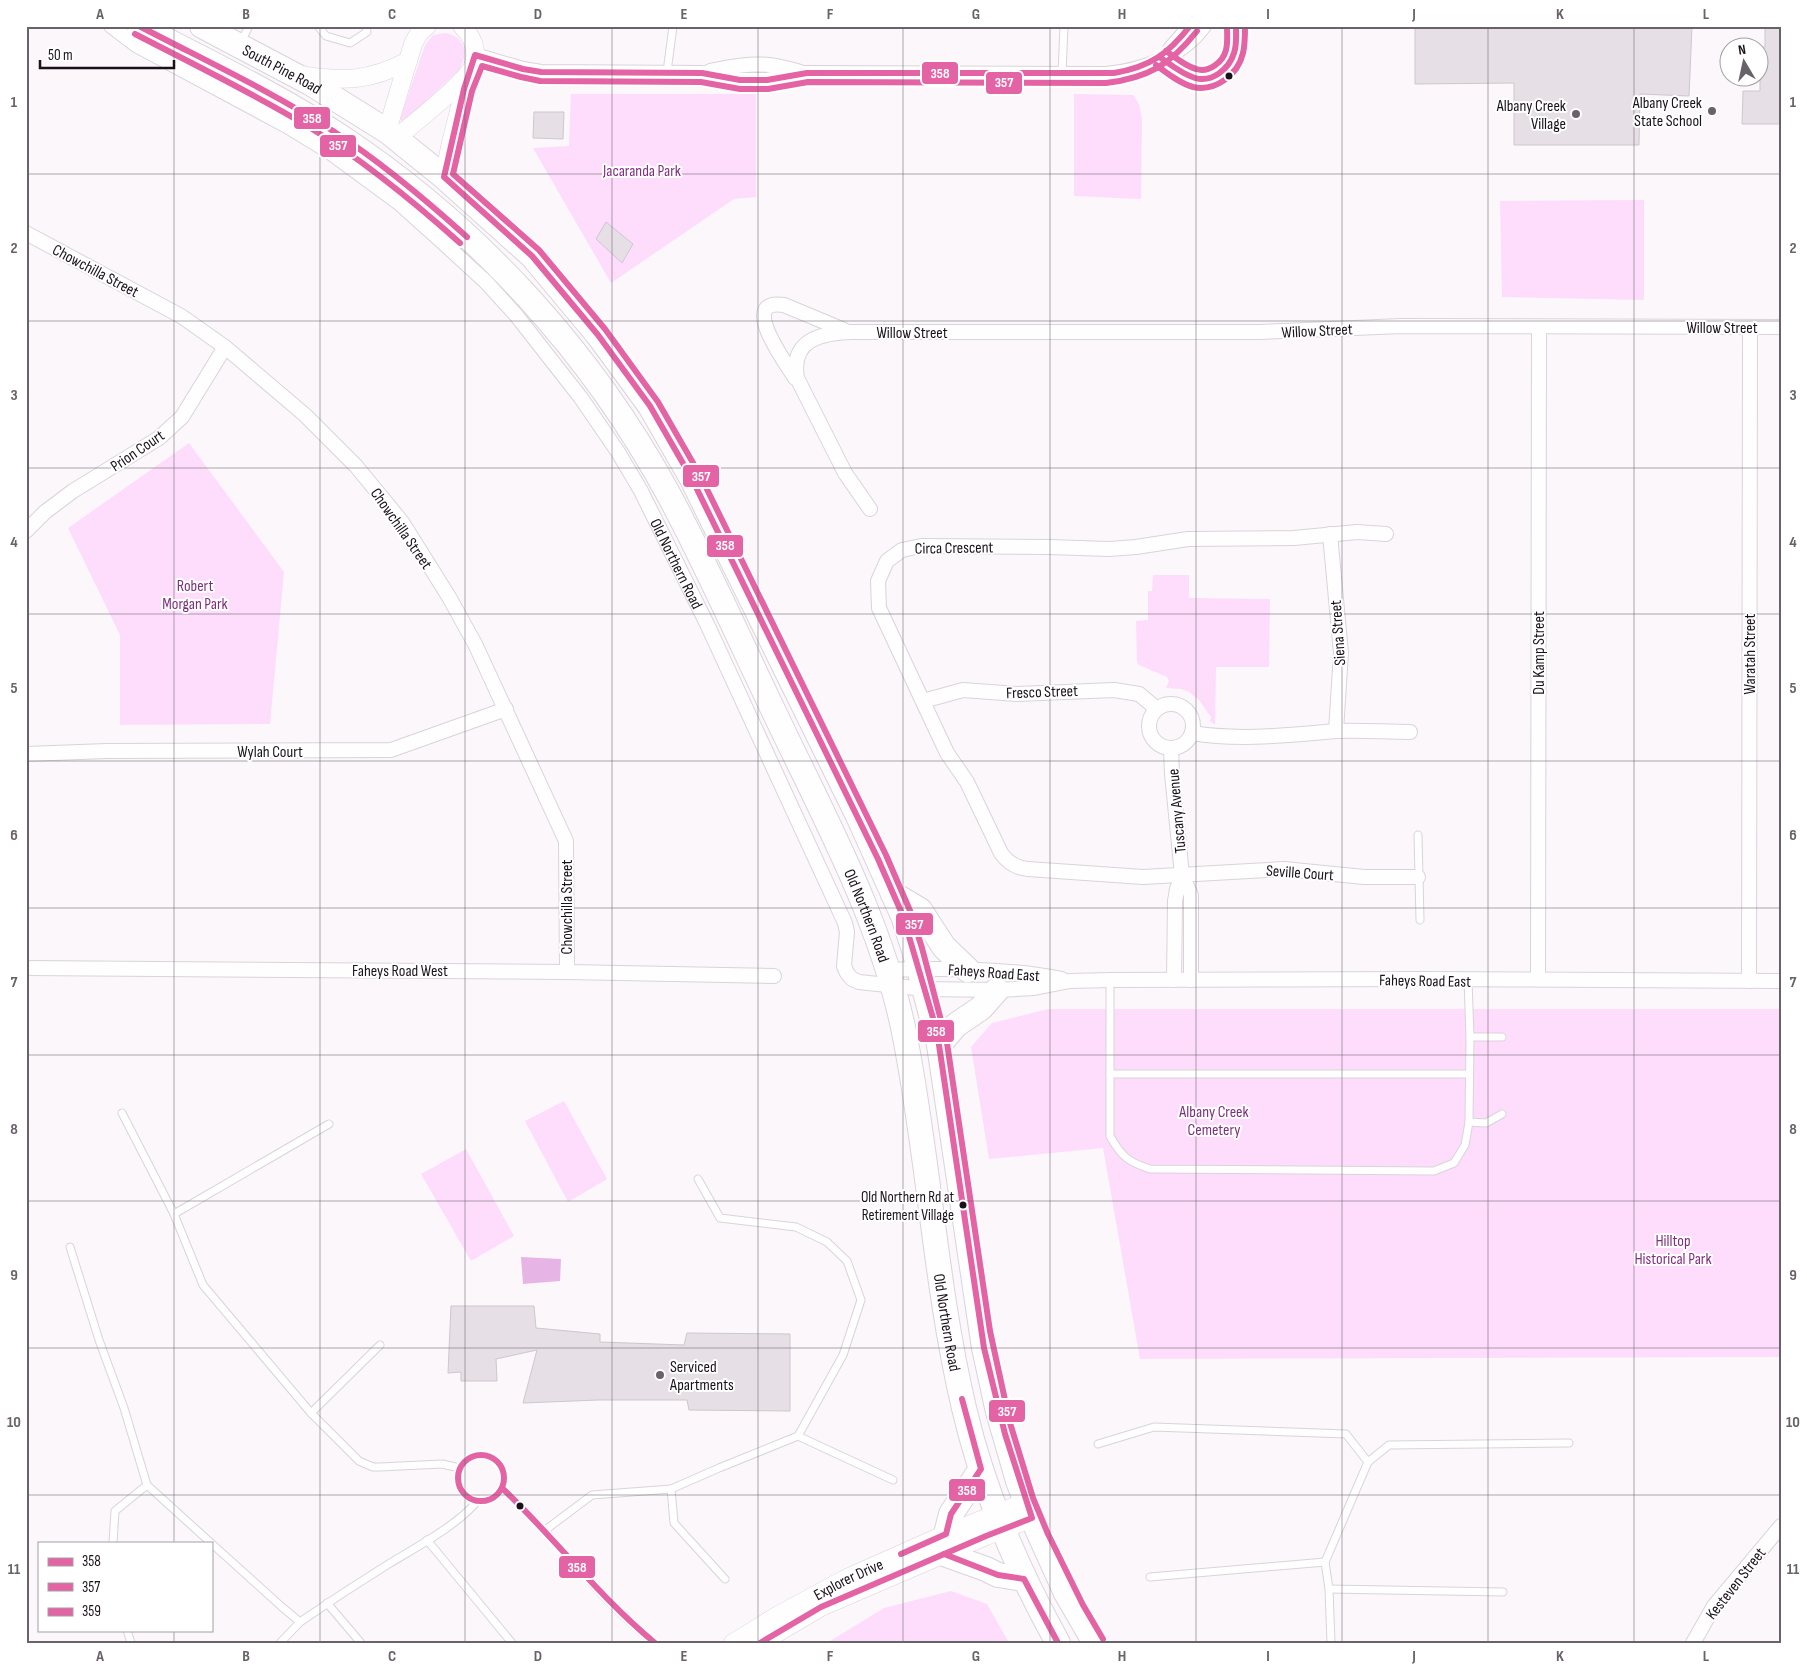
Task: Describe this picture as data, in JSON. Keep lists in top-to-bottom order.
{
  "streets": {
    "highway": ["South Pine Road", "Old Northern Road"],
    "street": [
      "Chowchilla Street",
      "Willow Street",
      "Prion Court",
      "Circa Crescent",
      "Siena Street",
      "Du Kamp Street",
      "Waratah Street",
      "Fresco Street",
      "Wylah Court",
      "Tuscany Avenue",
      "Seville Court",
      "Faheys Road West",
      "Faheys Road East",
      "Explorer Drive",
      "Kesteven Street"
    ]
  },
  "crossings": [
    ["South Pine Road", "Old Northern Road"],
    ["Chowchilla Street", "Prion Court"],
    ["Chowchilla Street", "Wylah Court"],
    ["Chowchilla Street", "Faheys Road West"],
    ["Willow Street", "Du Kamp Street"],
    ["Willow Street", "Waratah Street"],
    ["Circa Crescent", "Siena Street"],
    ["Circa Crescent", "Fresco Street"],
    ["Circa Crescent", "Tuscany Avenue"],
    ["Circa Crescent", "Seville Court"],
    ["Old Northern Road", "Faheys Road East"],
    ["Old Northern Road", "Explorer Drive"],
    ["Du Kamp Street", "Faheys Road East"],
    ["Waratah Street", "Faheys Road East"],
    ["Fresco Street", "Tuscany Avenue"],
    ["Tuscany Avenue", "Seville Court"],
    ["Tuscany Avenue", "Faheys Road East"]
  ],
  "parks": [
    "Jacaranda Park",
    "Robert Morgan Park",
    "Albany Creek Cemetery",
    "Hilltop Historical Park"
  ],
  "places": [
    "Albany Creek State School",
    "Albany Creek Village",
    "Old Northern Rd at Retirement Village",
    "Serviced Apartments"
  ],
  "lines": ["transit line 358", "transit line 357", "transit line 359"],
  "legend": ["358", "357", "359"],
  "scale_bar": "50 m",
  "north": "top",
  "grid": {
    "columns": [
      "A",
      "B",
      "C",
      "D",
      "E",
      "F",
      "G",
      "H",
      "I",
      "J",
      "K",
      "L"
    ],
    "rows": [
      "1",
      "2",
      "3",
      "4",
      "5",
      "6",
      "7",
      "8",
      "9",
      "10",
      "11"
    ]
  }
}
